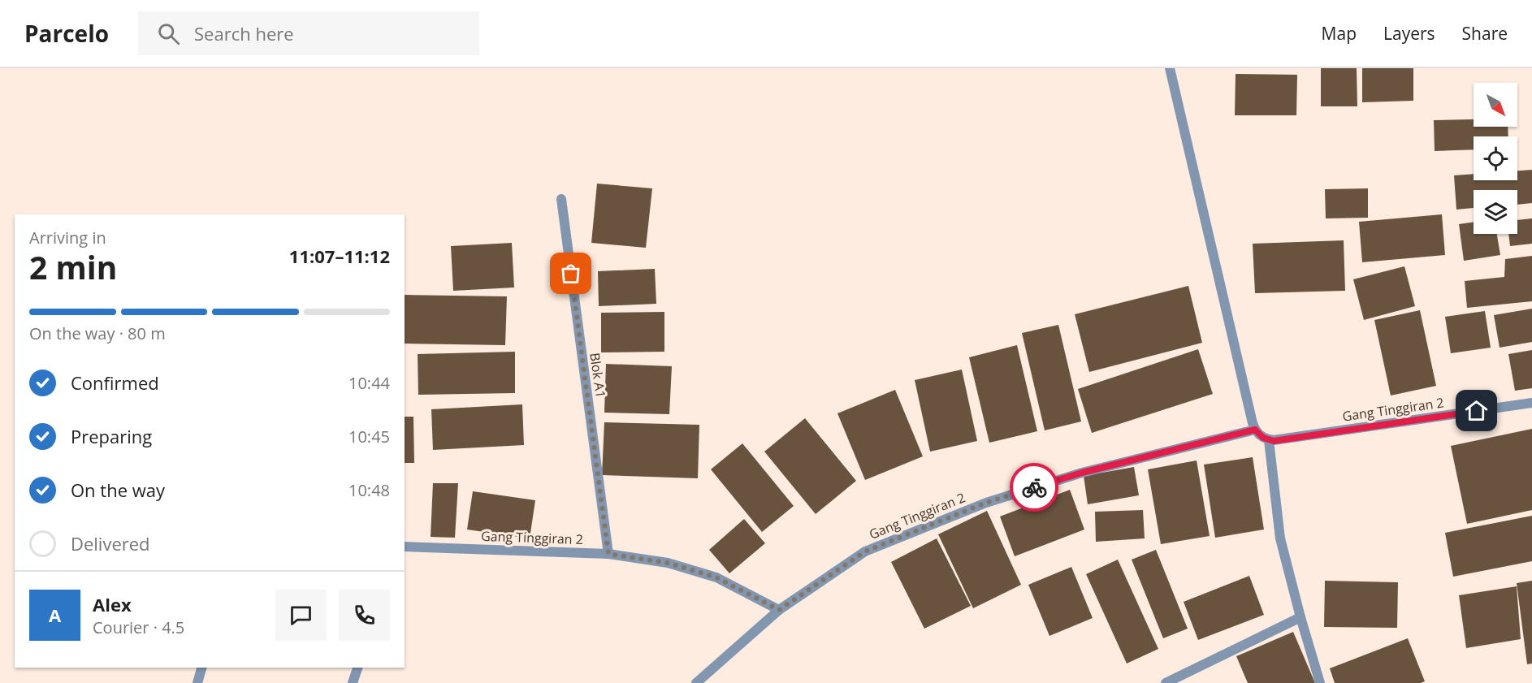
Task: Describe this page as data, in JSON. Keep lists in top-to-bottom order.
{
  "streets": {
    "street": ["Blok A1", "Gang Tinggiran 2"]
  },
  "crossings": [
    ["Blok A1", "Gang Tinggiran 2"]
  ],
  "north": "bottom right",
  "page": {
    "header": "Parcelo",
    "search": "Search here",
    "nav": ["Map", "Layers", "Share"],
    "heading": ["2 min", "Arriving in", "11:07–11:12"],
    "panel": ["Alex", "Courier · 4.5"],
    "bar": "On the way · 80 m",
    "list": [
      ["Confirmed", "10:44"],
      ["Preparing", "10:45"],
      ["On the way", "10:48"],
      "Delivered"
    ],
    "round": "A"
  }
}
